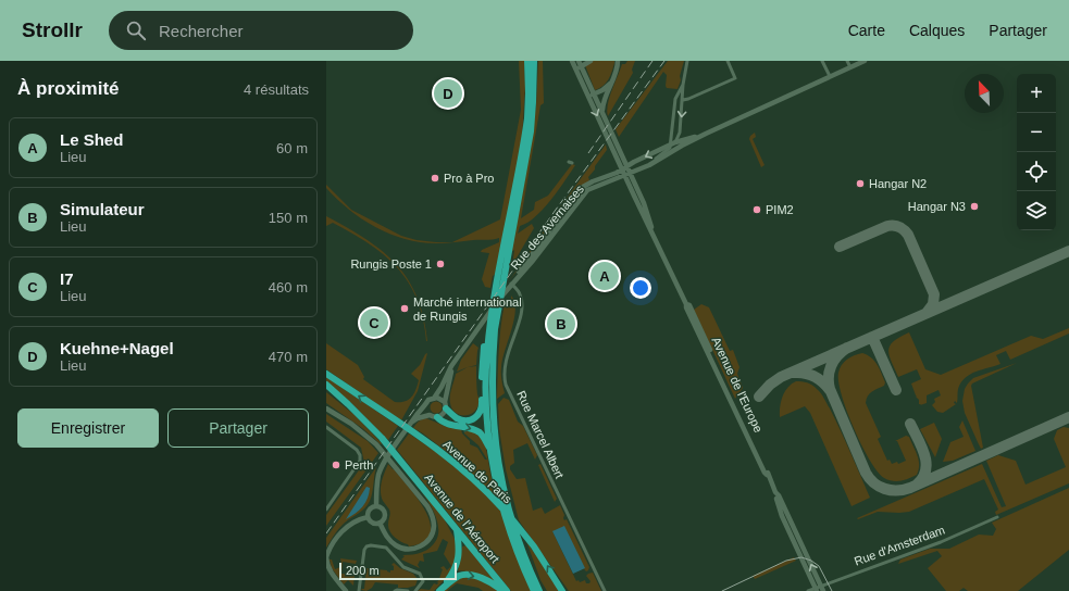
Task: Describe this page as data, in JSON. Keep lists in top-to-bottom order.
{
  "streets": {
    "highway": ["Avenue de Paris", "Avenue de l'Aéroport"],
    "main road": ["Rue des Avernaises", "Avenue de l'Europe"],
    "street": ["Rue Marcel Albert", "Rue d'Amsterdam"]
  },
  "crossings": [
    ["Rue des Avernaises", "Rue Marcel Albert"],
    ["Avenue de l'Europe", "Rue d'Amsterdam"]
  ],
  "one_way": ["Avenue de Paris"],
  "places": [
    "Pro à Pro",
    "Hangar N2",
    "Hangar N3",
    "PIM2",
    "Rungis Poste 1",
    "Marché international de Rungis",
    "Perth"
  ],
  "scale_bar": "200 m",
  "north": "top left",
  "page": {
    "header": "Strollr",
    "search": "Rechercher",
    "nav": ["Carte", "Calques", "Partager"],
    "heading": ["À proximité", "4 résultats"],
    "map_buttons": ["+", "−"],
    "pins": [
      "D",
      "A",
      "C",
      "B"
    ],
    "list": [
      {
        "mark": "A",
        "name": "Le Shed",
        "note": "Lieu",
        "value": "60 m"
      },
      {
        "mark": "B",
        "name": "Simulateur",
        "note": "Lieu",
        "value": "150 m"
      },
      {
        "mark": "C",
        "name": "I7",
        "note": "Lieu",
        "value": "460 m"
      },
      {
        "mark": "D",
        "name": "Kuehne+Nagel",
        "note": "Lieu",
        "value": "470 m"
      }
    ],
    "buttons": ["Enregistrer", "Partager"],
    "scale": "200 m"
  }
}
